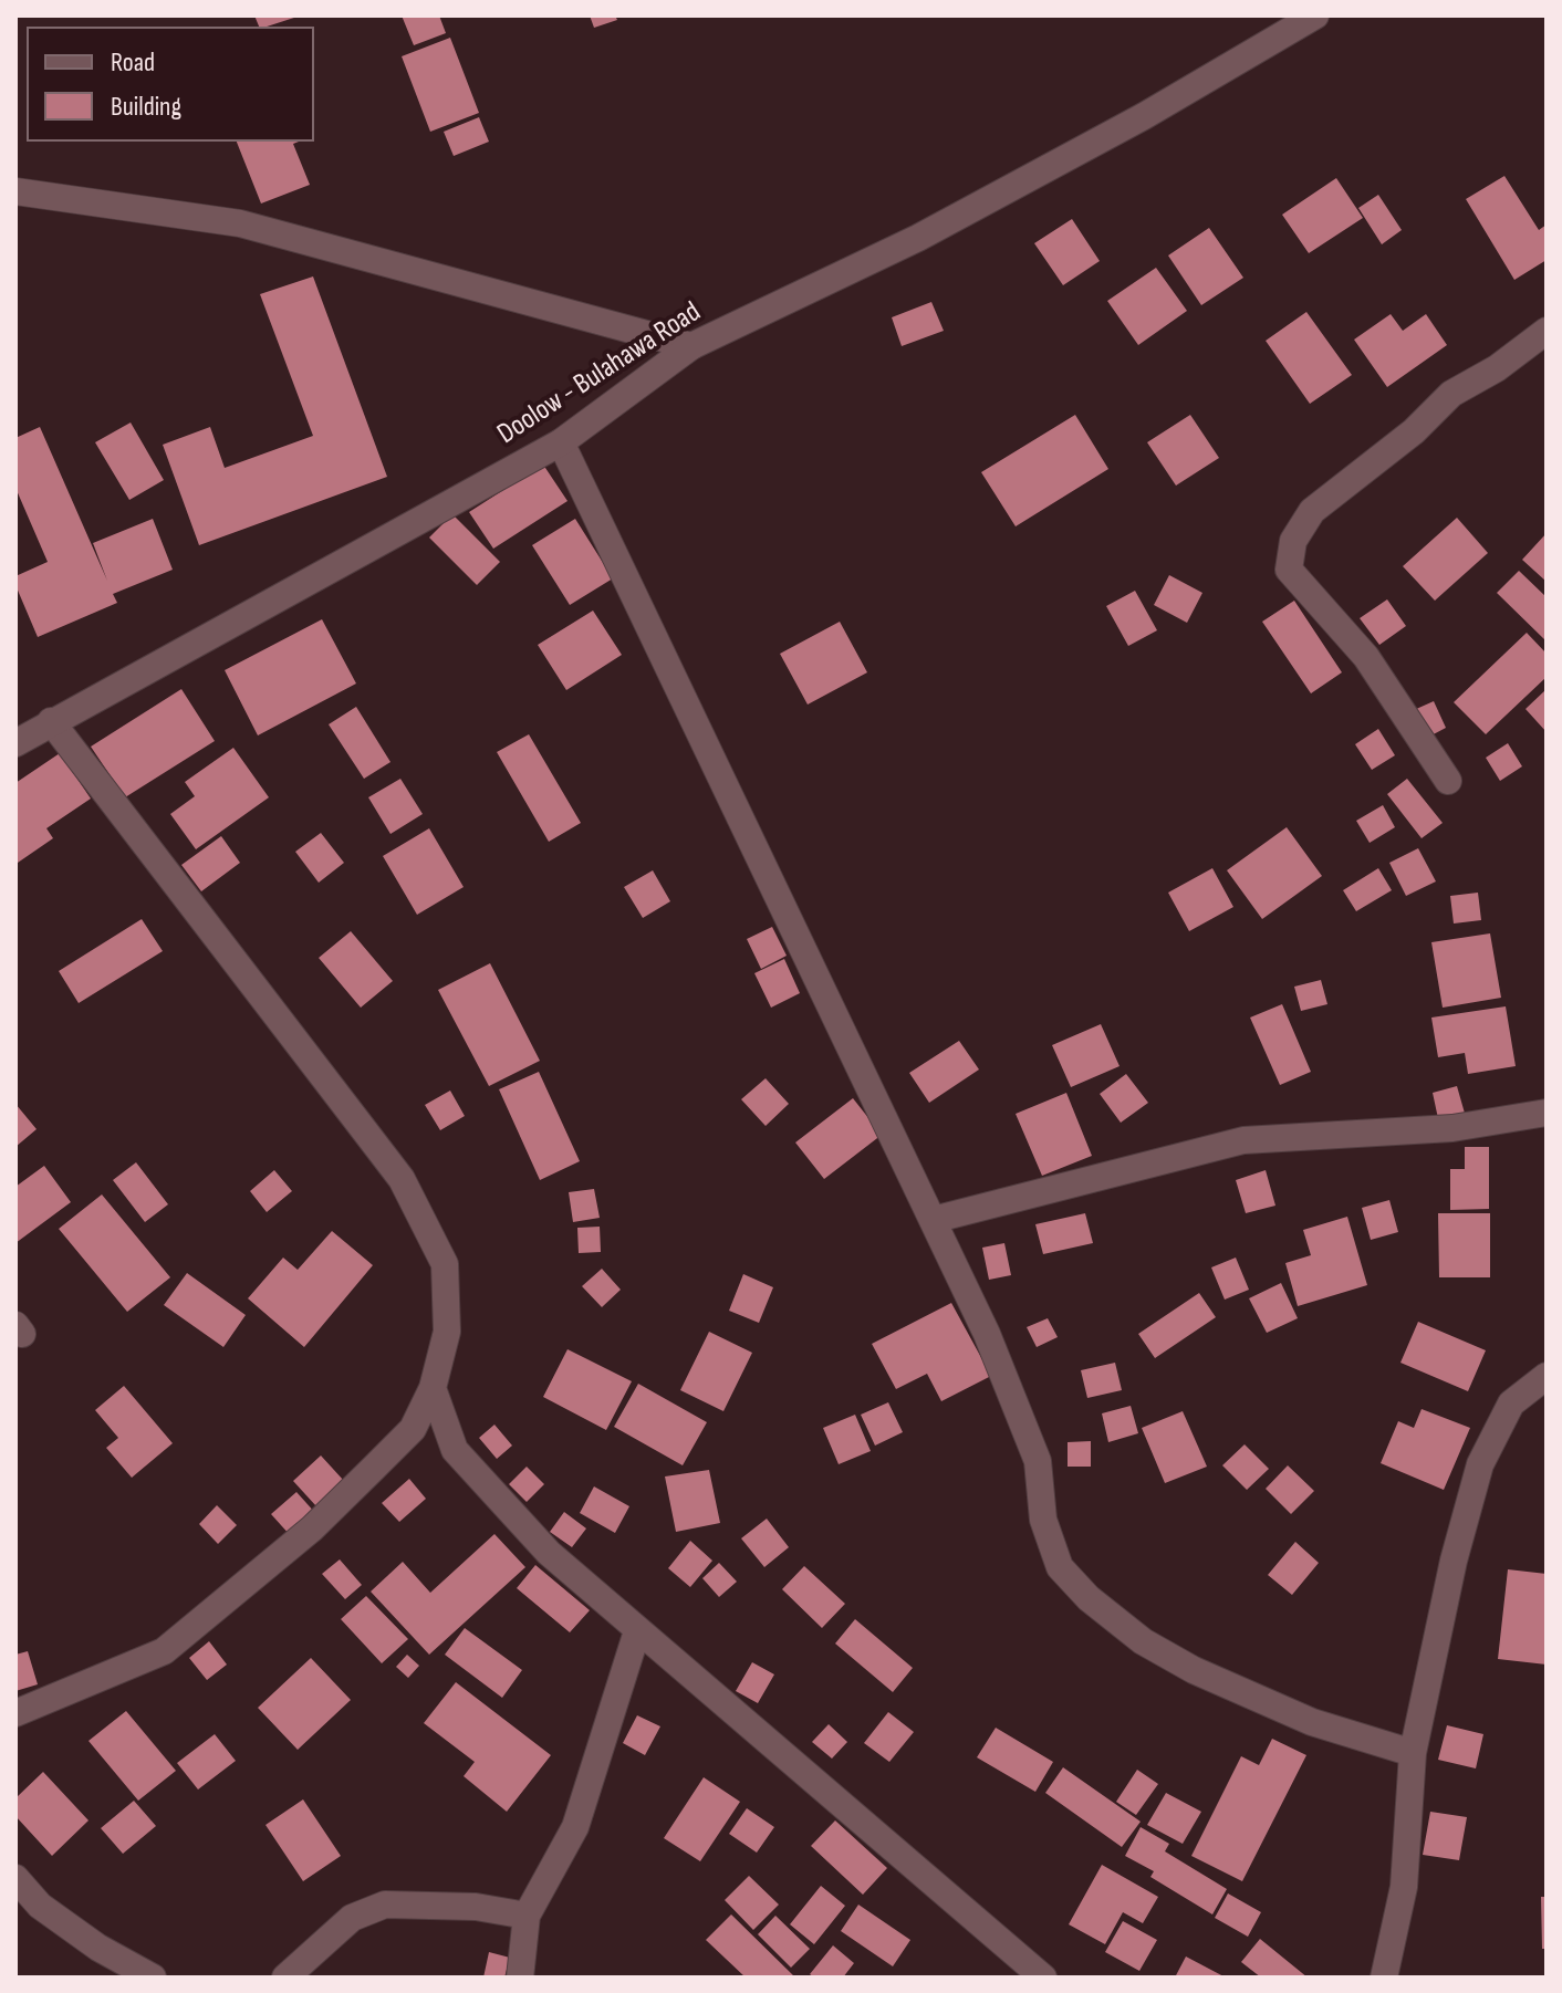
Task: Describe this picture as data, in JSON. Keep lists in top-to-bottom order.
{
  "streets": {
    "street": ["Doolow - Bulahawa Road"]
  },
  "legend": ["Road", "Building"]
}
